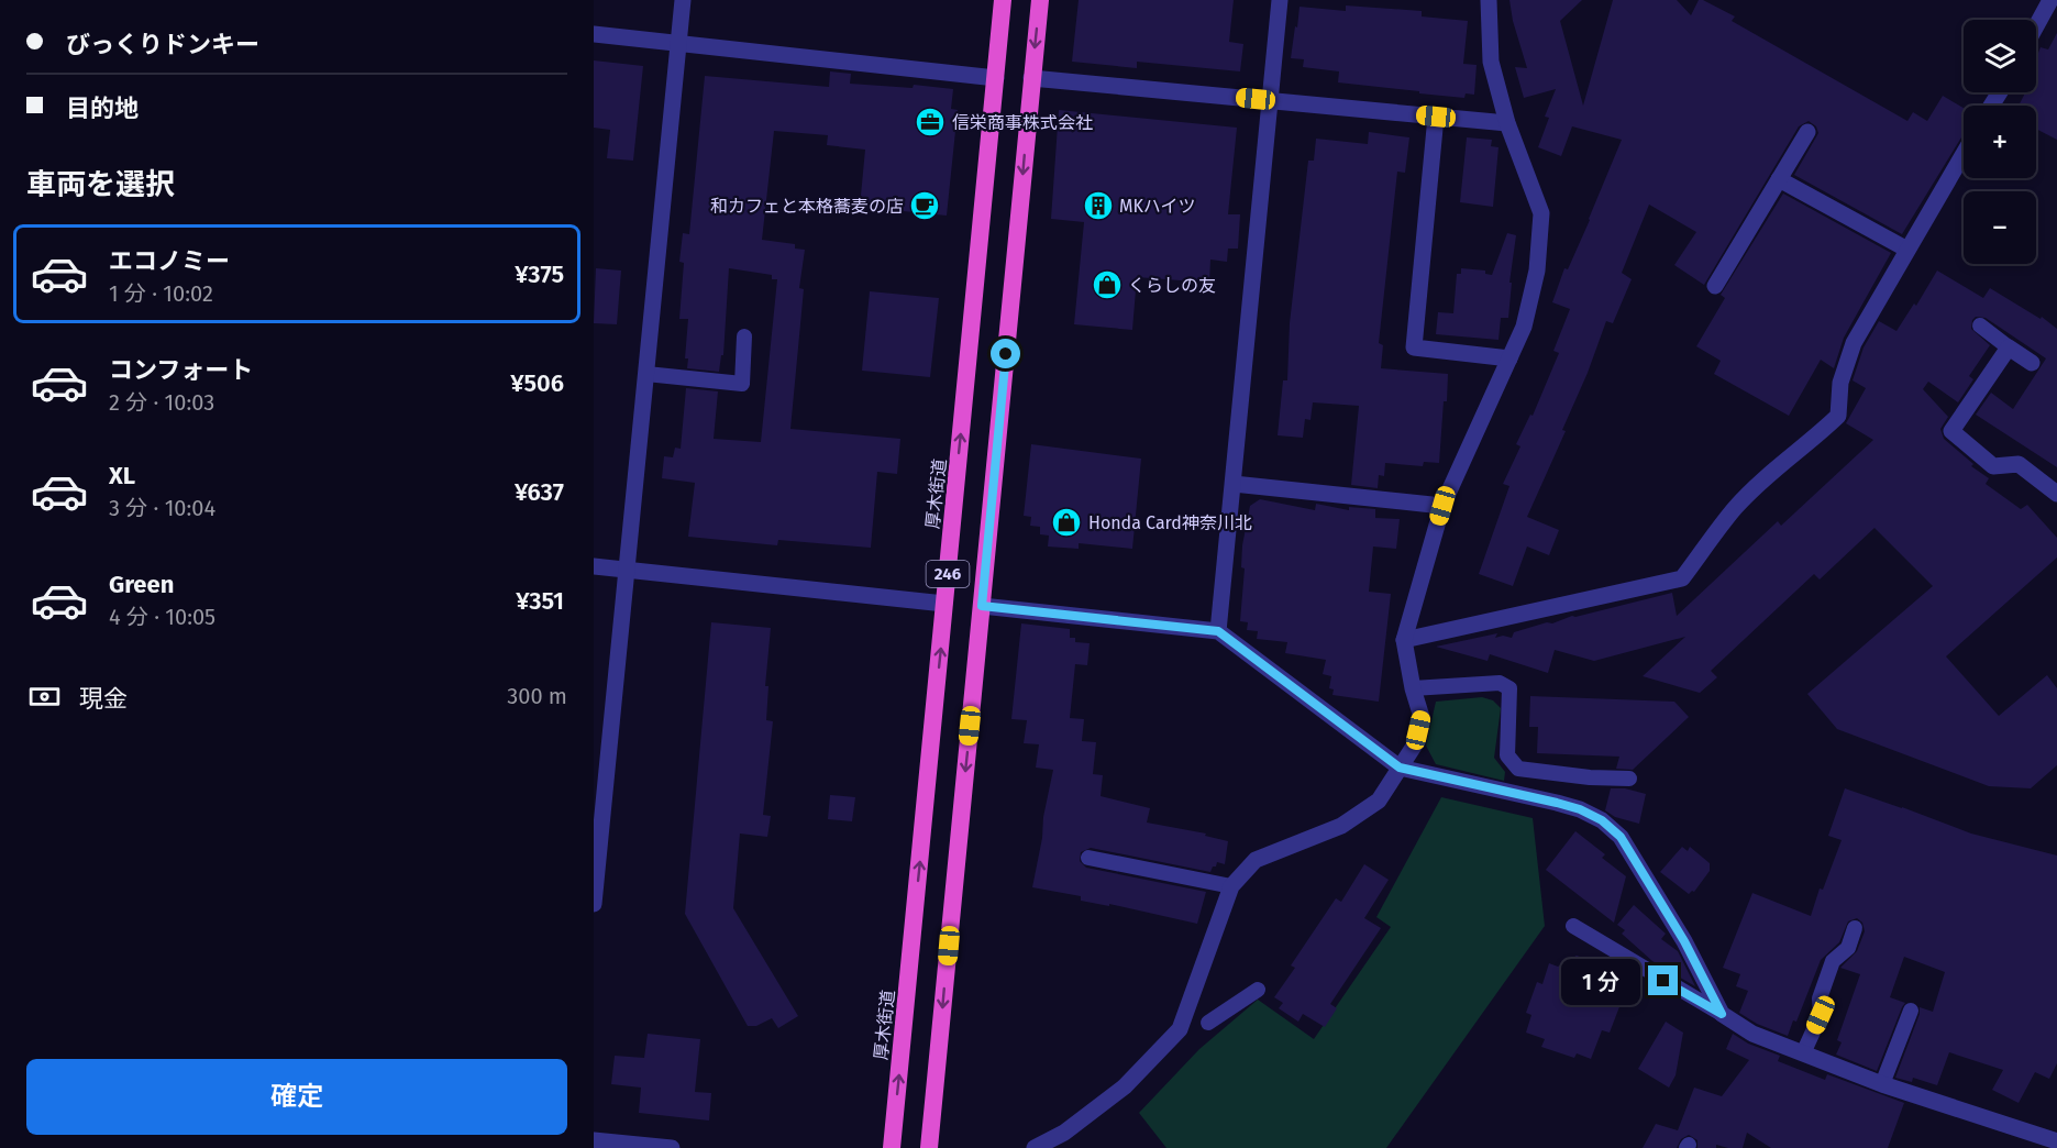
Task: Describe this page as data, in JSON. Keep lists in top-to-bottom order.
{
  "streets": {
    "highway": ["厚木街道", "246"]
  },
  "places": {
    "office": ["信栄商事株式会社"],
    "cafe": ["和カフェと本格蕎麦の店"],
    "building": ["MKハイツ"],
    "shop": ["くらしの友", "Honda Card神奈川北"]
  },
  "page": {
    "banner": ["びっくりドンキー", "目的地"],
    "map_buttons": ["+", "−"],
    "heading": "車両を選択",
    "list": [
      {
        "name": "エコノミー",
        "note": "1 分 · 10:02",
        "value": "¥375"
      },
      {
        "name": "コンフォート",
        "note": "2 分 · 10:03",
        "value": "¥506"
      },
      {
        "name": "XL",
        "note": "3 分 · 10:04",
        "value": "¥637"
      },
      {
        "name": "Green",
        "note": "4 分 · 10:05",
        "value": "¥351"
      }
    ],
    "pay": ["現金", "300 m"],
    "bubble": "1 分",
    "buttons": "確定"
  }
}
